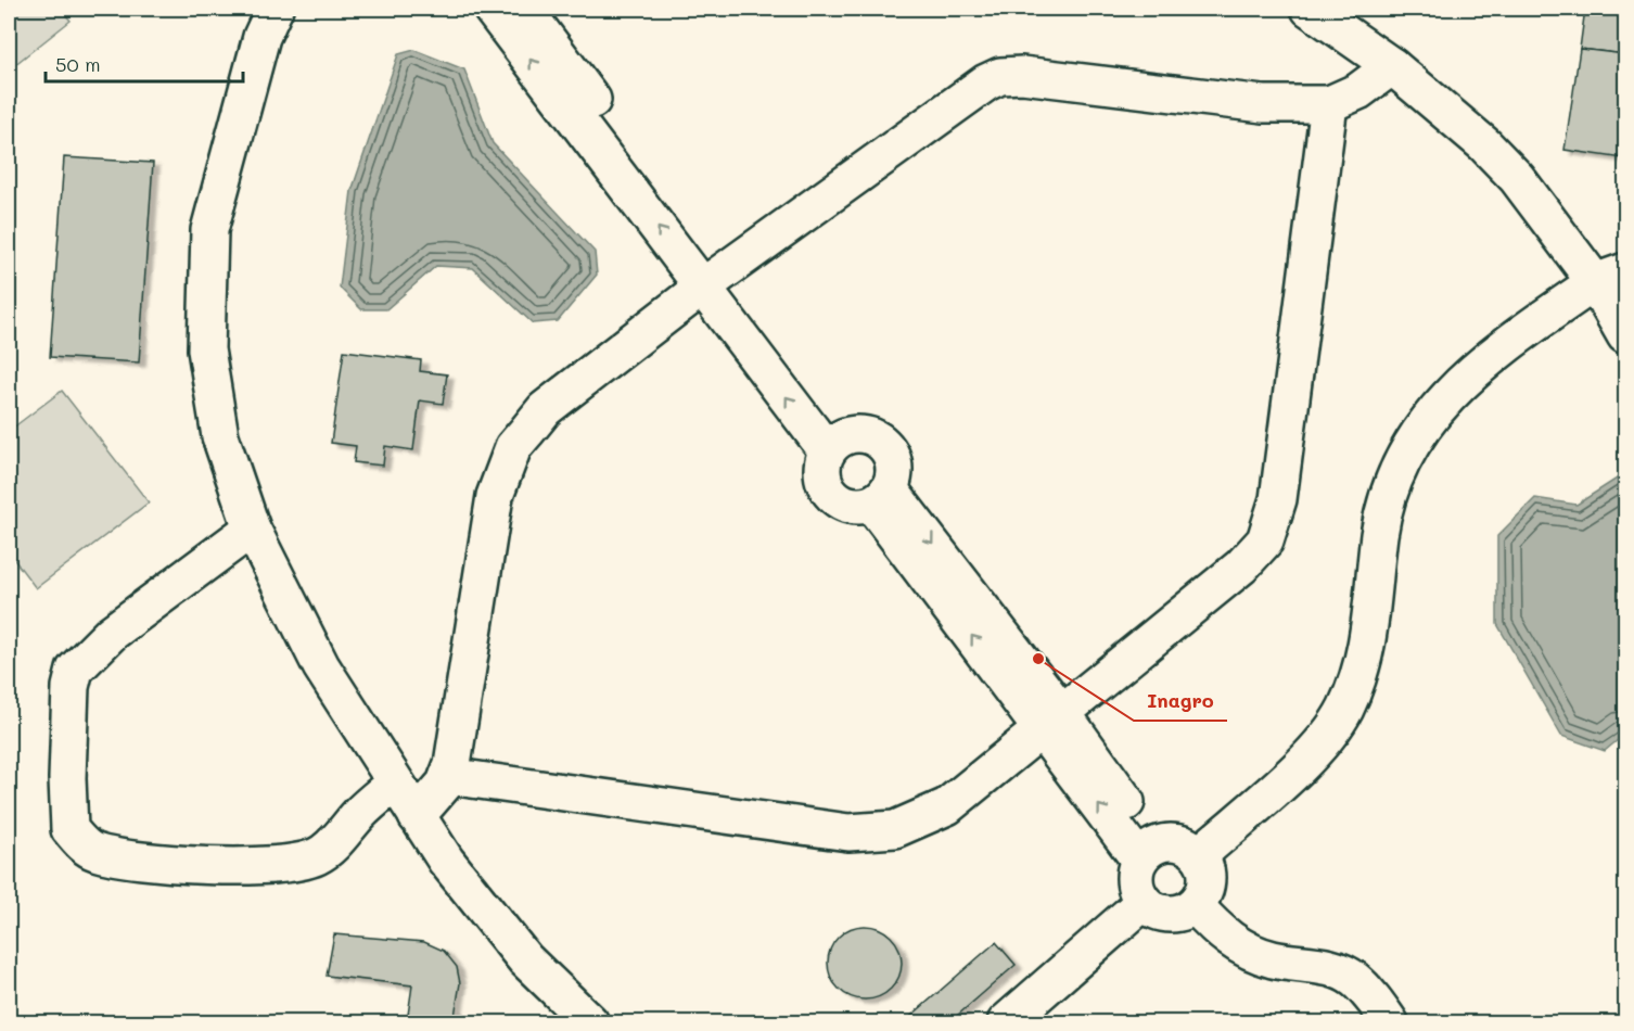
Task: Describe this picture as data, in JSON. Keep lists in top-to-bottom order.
{
  "places": ["Inagro"],
  "scale_bar": "50 m"
}
